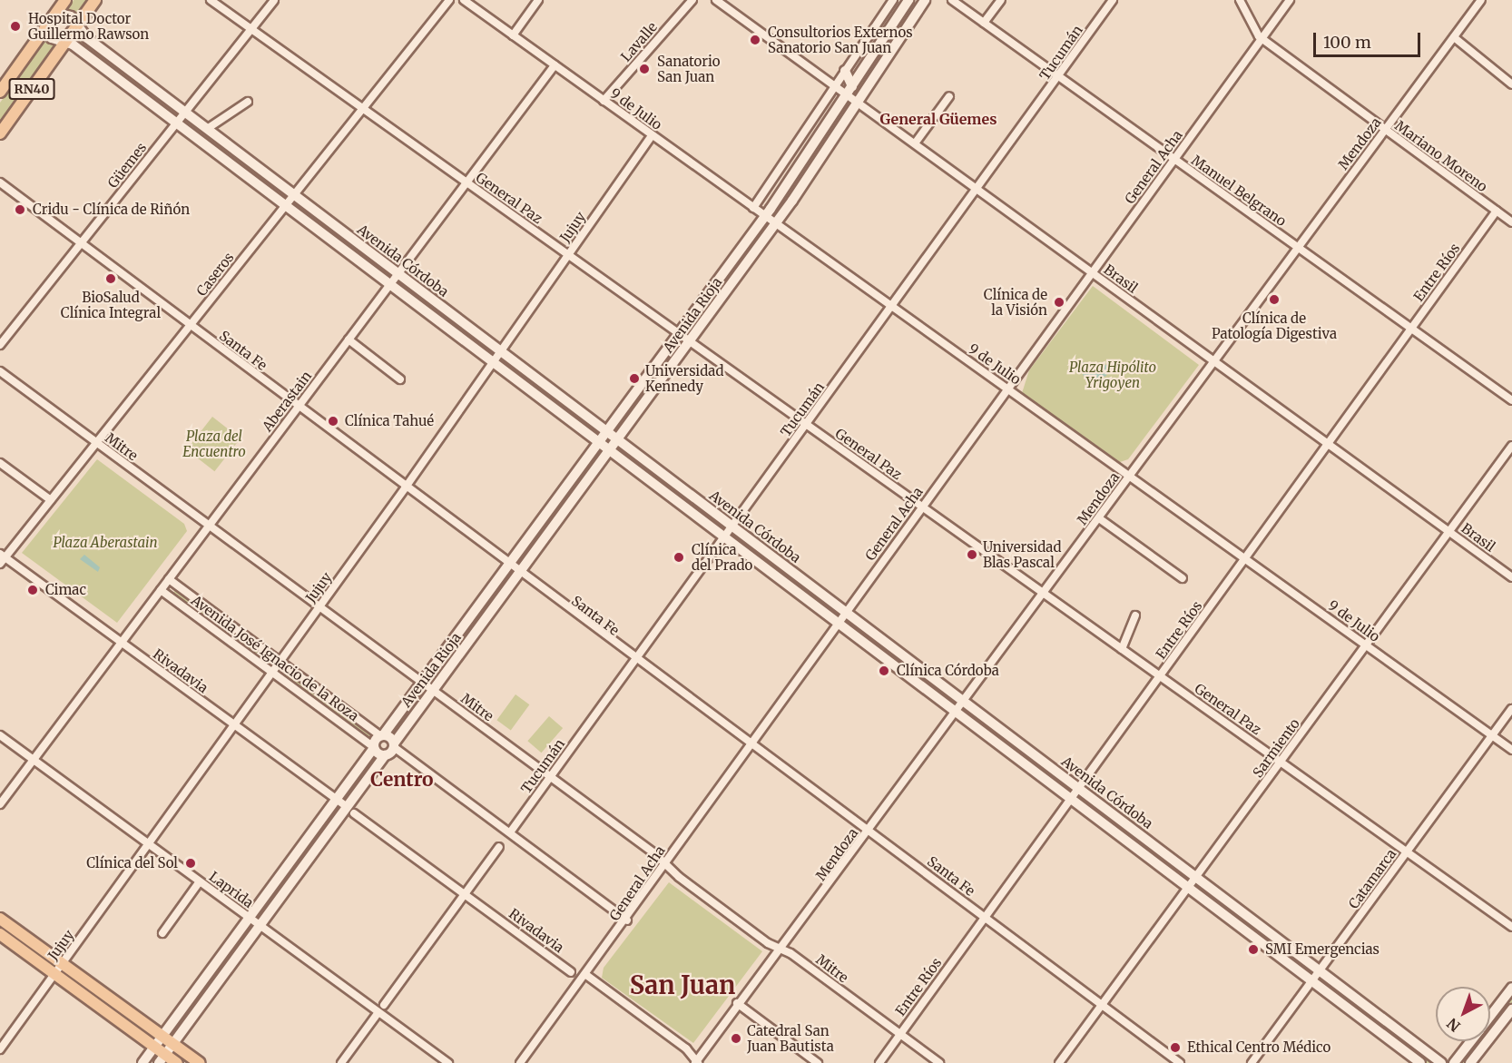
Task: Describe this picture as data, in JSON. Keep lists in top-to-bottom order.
{
  "streets": {
    "main road": ["RN40", "Avenida Córdoba", "Avenida Rioja"],
    "street": [
      "Lavalle",
      "Tucumán",
      "9 de Julio",
      "Mendoza",
      "Mariano Moreno",
      "Güemes",
      "General Acha",
      "Manuel Belgrano",
      "General Paz",
      "Jujuy",
      "Entre Ríos",
      "Caseros",
      "Brasil",
      "Santa Fe",
      "Aberastain",
      "Mitre",
      "Avenida José Ignacio de la Roza",
      "Rivadavia",
      "Sarmiento",
      "Catamarca",
      "Laprida"
    ]
  },
  "crossings": [
    ["Lavalle", "9 de Julio"],
    ["Tucumán", "9 de Julio"],
    ["Tucumán", "Manuel Belgrano"],
    ["Tucumán", "General Paz"],
    ["Tucumán", "Avenida Córdoba"],
    ["Tucumán", "Brasil"],
    ["Tucumán", "Santa Fe"],
    ["Tucumán", "Mitre"],
    ["RN40", "Avenida Córdoba"],
    ["9 de Julio", "Mendoza"],
    ["9 de Julio", "General Acha"],
    ["9 de Julio", "Jujuy"],
    ["9 de Julio", "Entre Ríos"],
    ["9 de Julio", "Avenida Rioja"],
    ["9 de Julio", "Aberastain"],
    ["9 de Julio", "Sarmiento"],
    ["9 de Julio", "Catamarca"],
    ["Mendoza", "Mariano Moreno"],
    ["Mendoza", "Manuel Belgrano"],
    ["Mendoza", "General Paz"],
    ["Mendoza", "Avenida Córdoba"],
    ["Mendoza", "Brasil"],
    ["Mendoza", "Santa Fe"],
    ["Mendoza", "Mitre"],
    ["Mariano Moreno", "General Acha"],
    ["Mariano Moreno", "Entre Ríos"],
    ["Güemes", "General Paz"],
    ["Güemes", "Avenida Córdoba"],
    ["Güemes", "Santa Fe"],
    ["General Acha", "Manuel Belgrano"],
    ["General Acha", "General Paz"],
    ["General Acha", "Avenida Córdoba"],
    ["General Acha", "Brasil"],
    ["General Acha", "Santa Fe"],
    ["General Acha", "Mitre"],
    ["Manuel Belgrano", "Entre Ríos"],
    ["General Paz", "Jujuy"],
    ["General Paz", "Entre Ríos"],
    ["General Paz", "Caseros"],
    ["General Paz", "Avenida Rioja"],
    ["General Paz", "Aberastain"],
    ["General Paz", "Sarmiento"],
    ["General Paz", "Catamarca"],
    ["Jujuy", "Avenida Córdoba"],
    ["Jujuy", "Santa Fe"],
    ["Jujuy", "Mitre"],
    ["Jujuy", "Avenida José Ignacio de la Roza"],
    ["Jujuy", "Rivadavia"],
    ["Jujuy", "Laprida"],
    ["Avenida Córdoba", "Entre Ríos"],
    ["Avenida Córdoba", "Caseros"],
    ["Avenida Córdoba", "Avenida Rioja"],
    ["Avenida Córdoba", "Aberastain"],
    ["Avenida Córdoba", "Sarmiento"],
    ["Avenida Córdoba", "Catamarca"],
    ["Entre Ríos", "Brasil"],
    ["Entre Ríos", "Santa Fe"],
    ["Entre Ríos", "Mitre"],
    ["Caseros", "Santa Fe"],
    ["Caseros", "Mitre"],
    ["Caseros", "Rivadavia"],
    ["Brasil", "Avenida Rioja"],
    ["Brasil", "Sarmiento"],
    ["Avenida Rioja", "Santa Fe"],
    ["Avenida Rioja", "Mitre"],
    ["Avenida Rioja", "Avenida José Ignacio de la Roza"],
    ["Santa Fe", "Aberastain"],
    ["Santa Fe", "Sarmiento"],
    ["Aberastain", "Mitre"],
    ["Aberastain", "Avenida José Ignacio de la Roza"],
    ["Aberastain", "Rivadavia"],
    ["Aberastain", "Laprida"]
  ],
  "districts": ["General Güemes", "Centro", "San Juan"],
  "parks": ["Plaza Hipólito Yrigoyen", "Plaza del Encuentro", "Plaza Aberastain"],
  "places": [
    "Hospital Doctor Guillermo Rawson",
    "Consultorios Externos Sanatorio San Juan",
    "Sanatorio San Juan",
    "Cridu - Clínica de Riñón",
    "BioSalud Clínica Integral",
    "Clínica de Patología Digestiva",
    "Clínica de la Visión",
    "Universidad Kennedy",
    "Clínica Tahué",
    "Universidad Blas Pascal",
    "Clínica del Prado",
    "Cimac",
    "Clínica Córdoba",
    "Clínica del Sol",
    "SMI Emergencias",
    "Catedral San Juan Bautista",
    "Ethical Centro Médico"
  ],
  "scale_bar": "100 m",
  "north": "bottom left"
}
